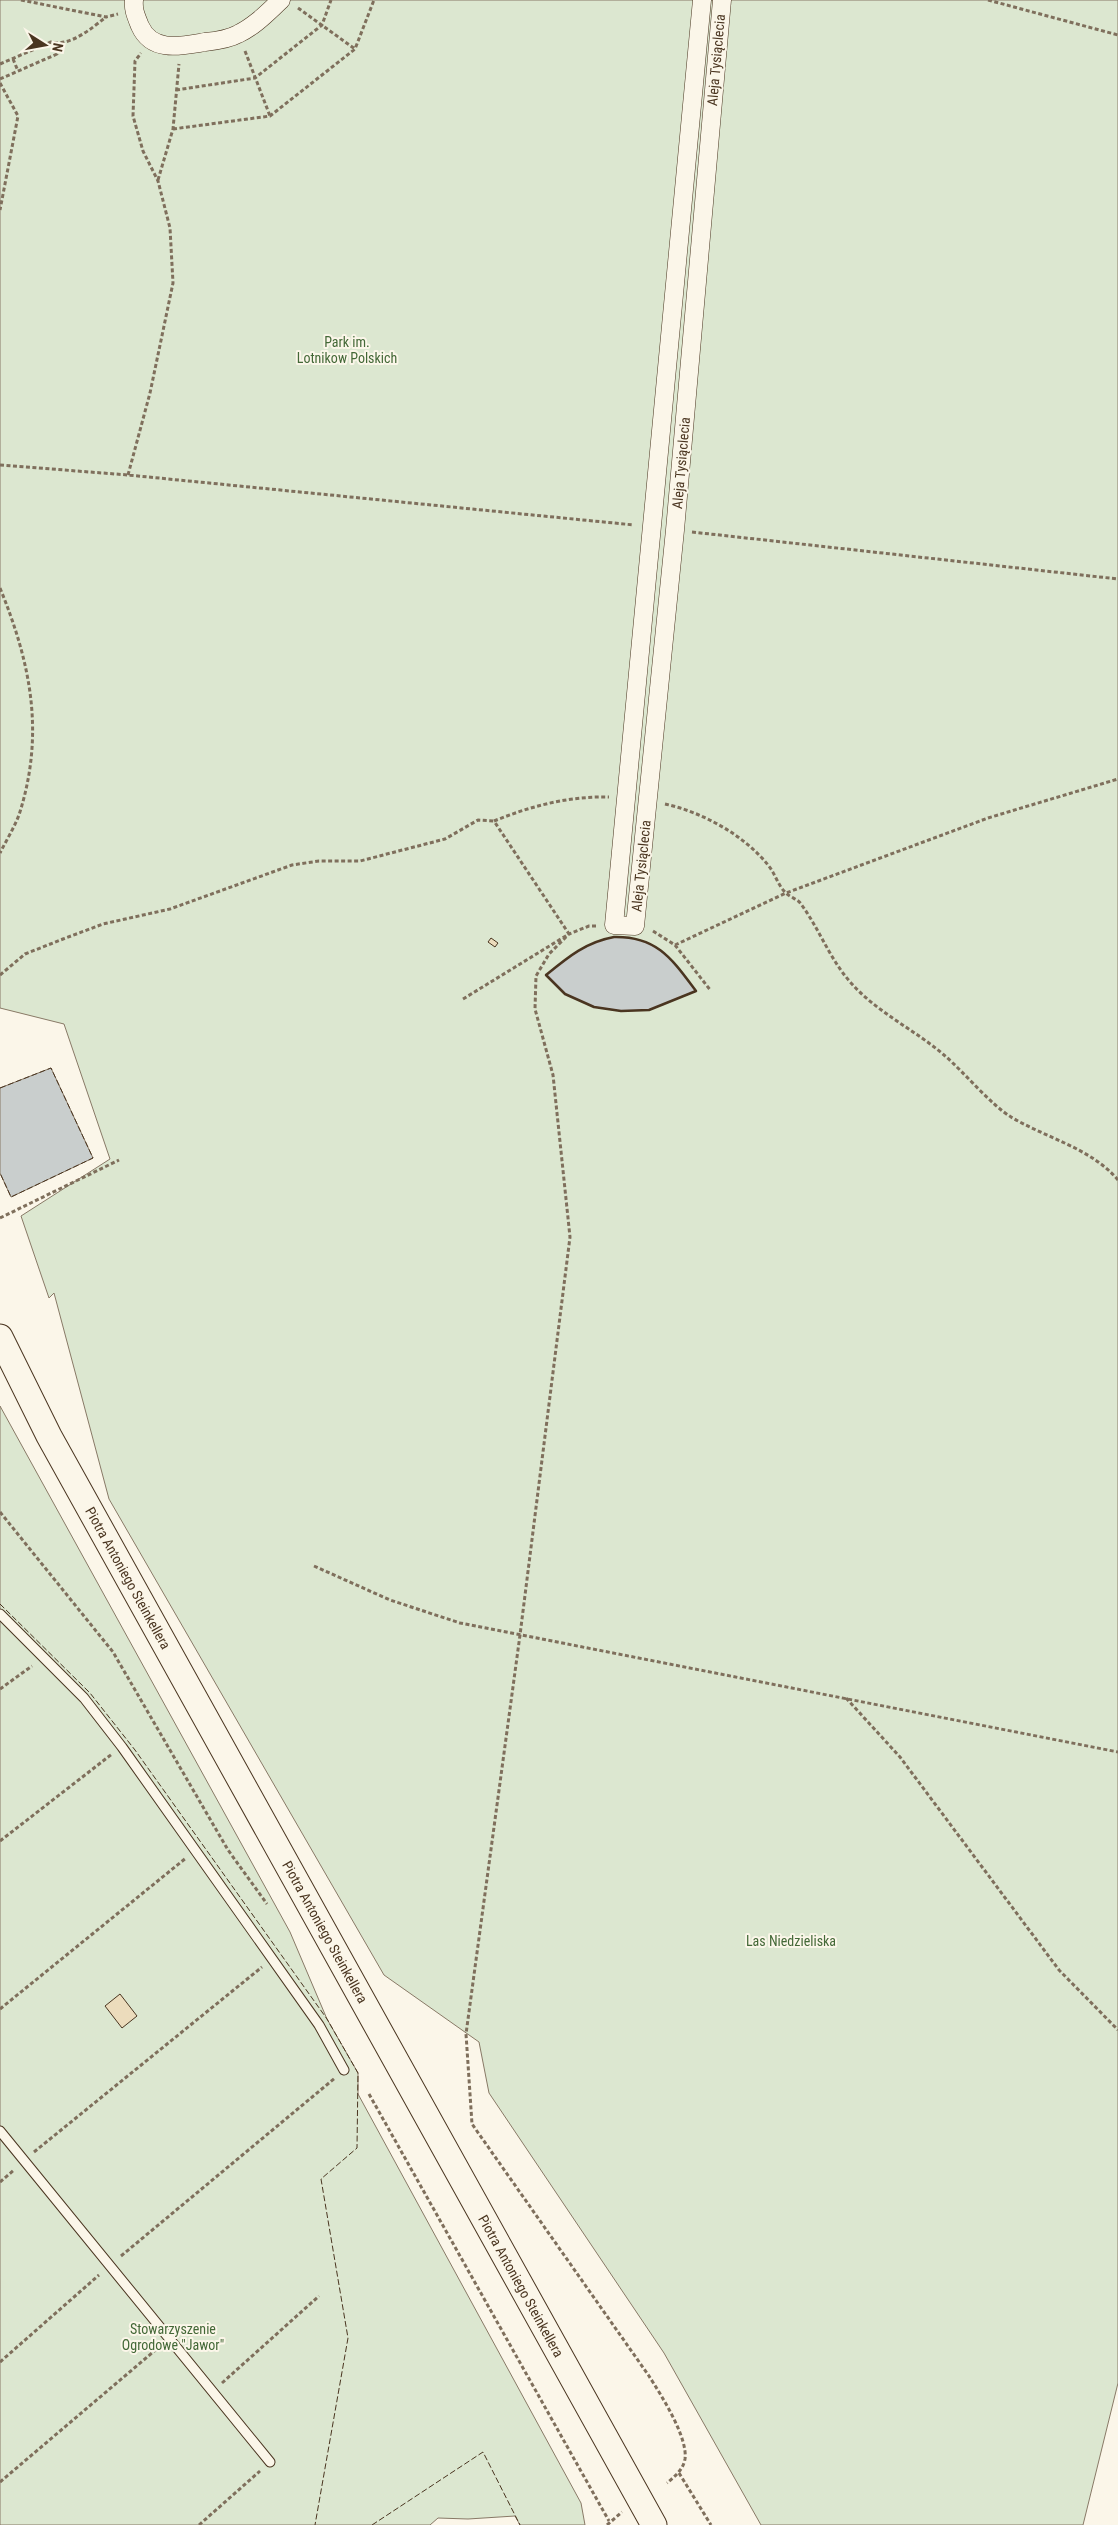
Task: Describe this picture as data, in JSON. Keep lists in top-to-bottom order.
{
  "streets": {
    "street": ["Aleja Tysiąclecia", "Piotra Antoniego Steinkellera"]
  },
  "parks": ["Park im. Lotnikow Polskich", "Las Niedzieliska", "Stowarzyszenie Ogrodowe \"Jawor\""],
  "north": "right"
}
